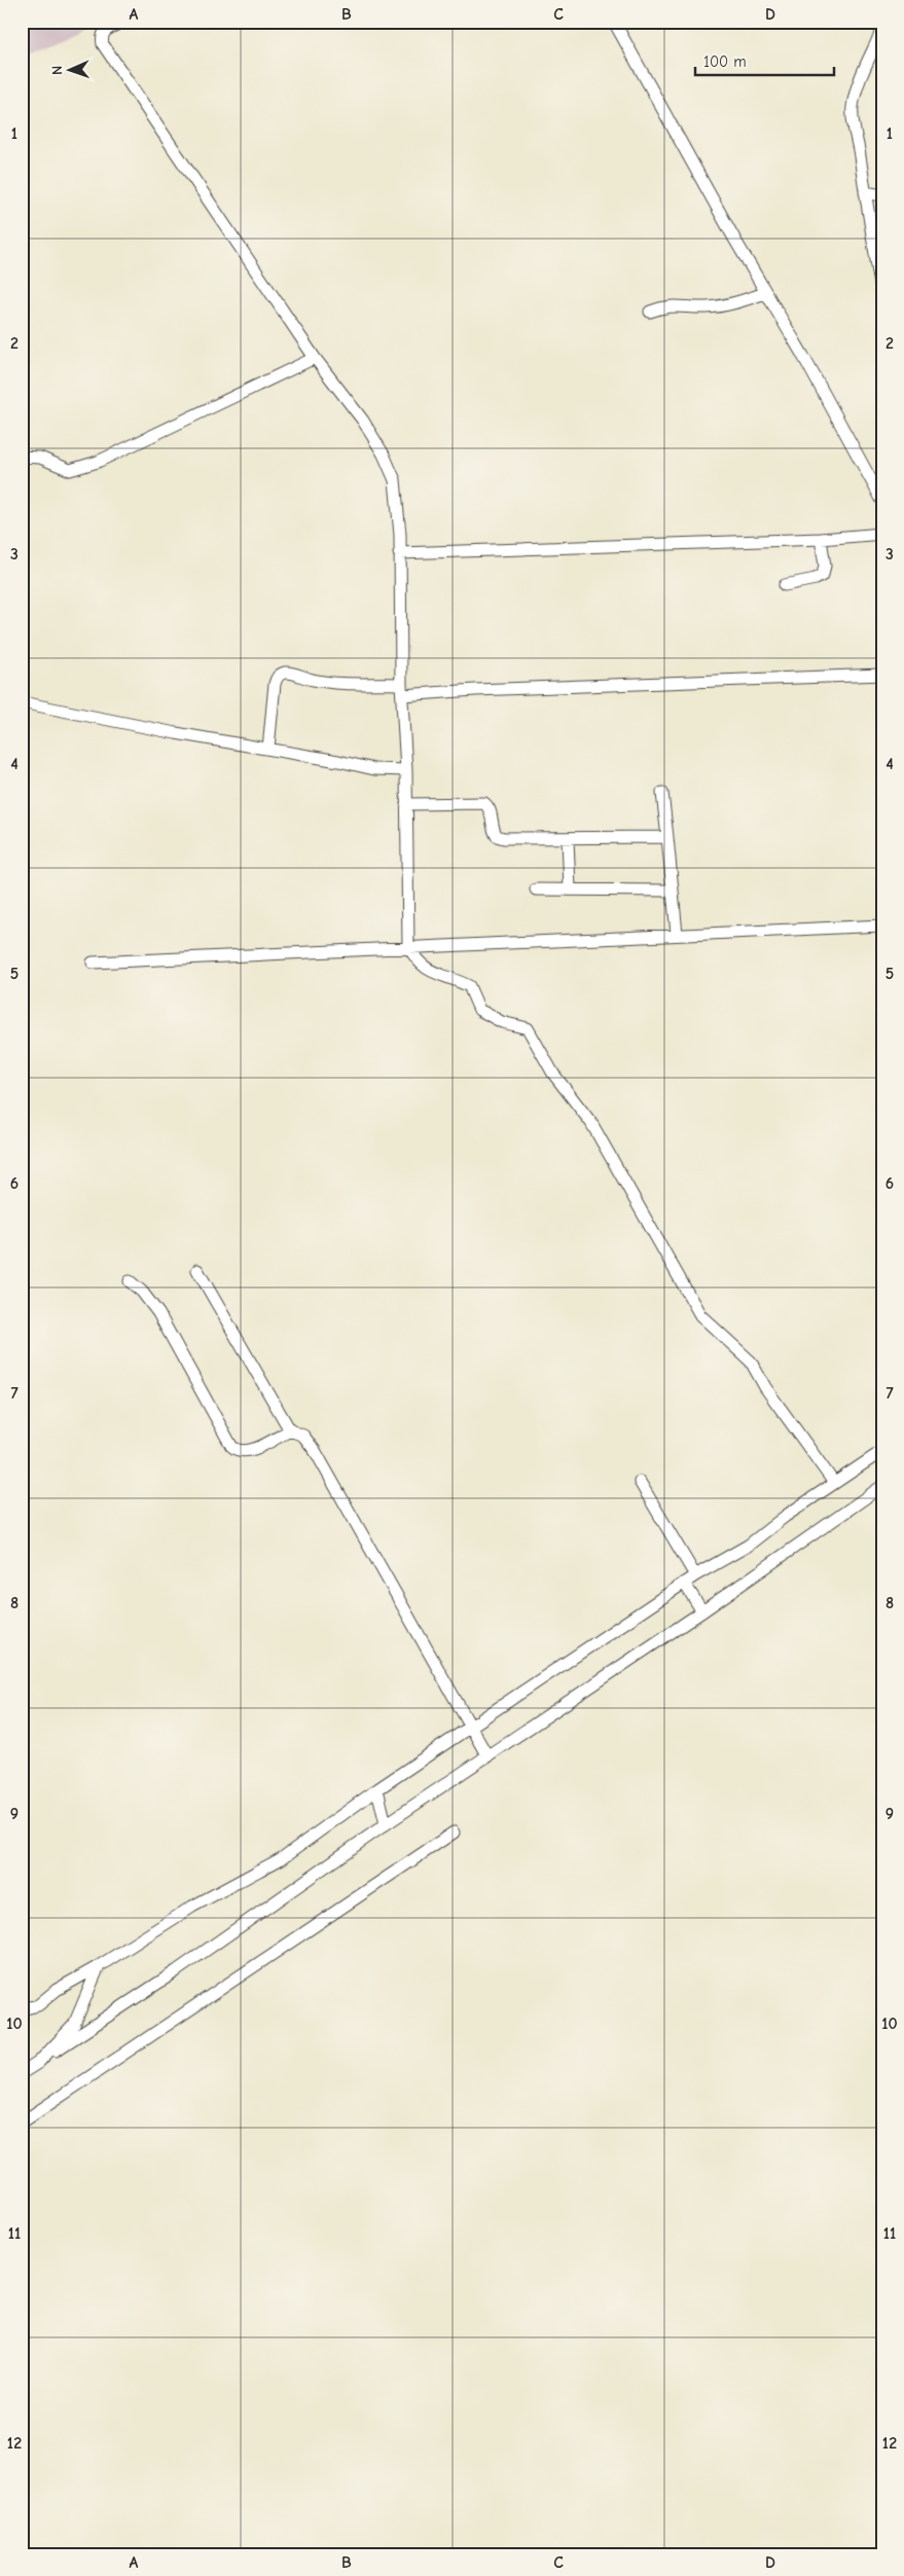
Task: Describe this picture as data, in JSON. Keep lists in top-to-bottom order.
{
  "scale_bar": "100 m",
  "north": "left",
  "grid": {
    "columns": [
      "A",
      "B",
      "C",
      "D"
    ],
    "rows": [
      "1",
      "2",
      "3",
      "4",
      "5",
      "6",
      "7",
      "8",
      "9",
      "10",
      "11",
      "12"
    ]
  }
}
